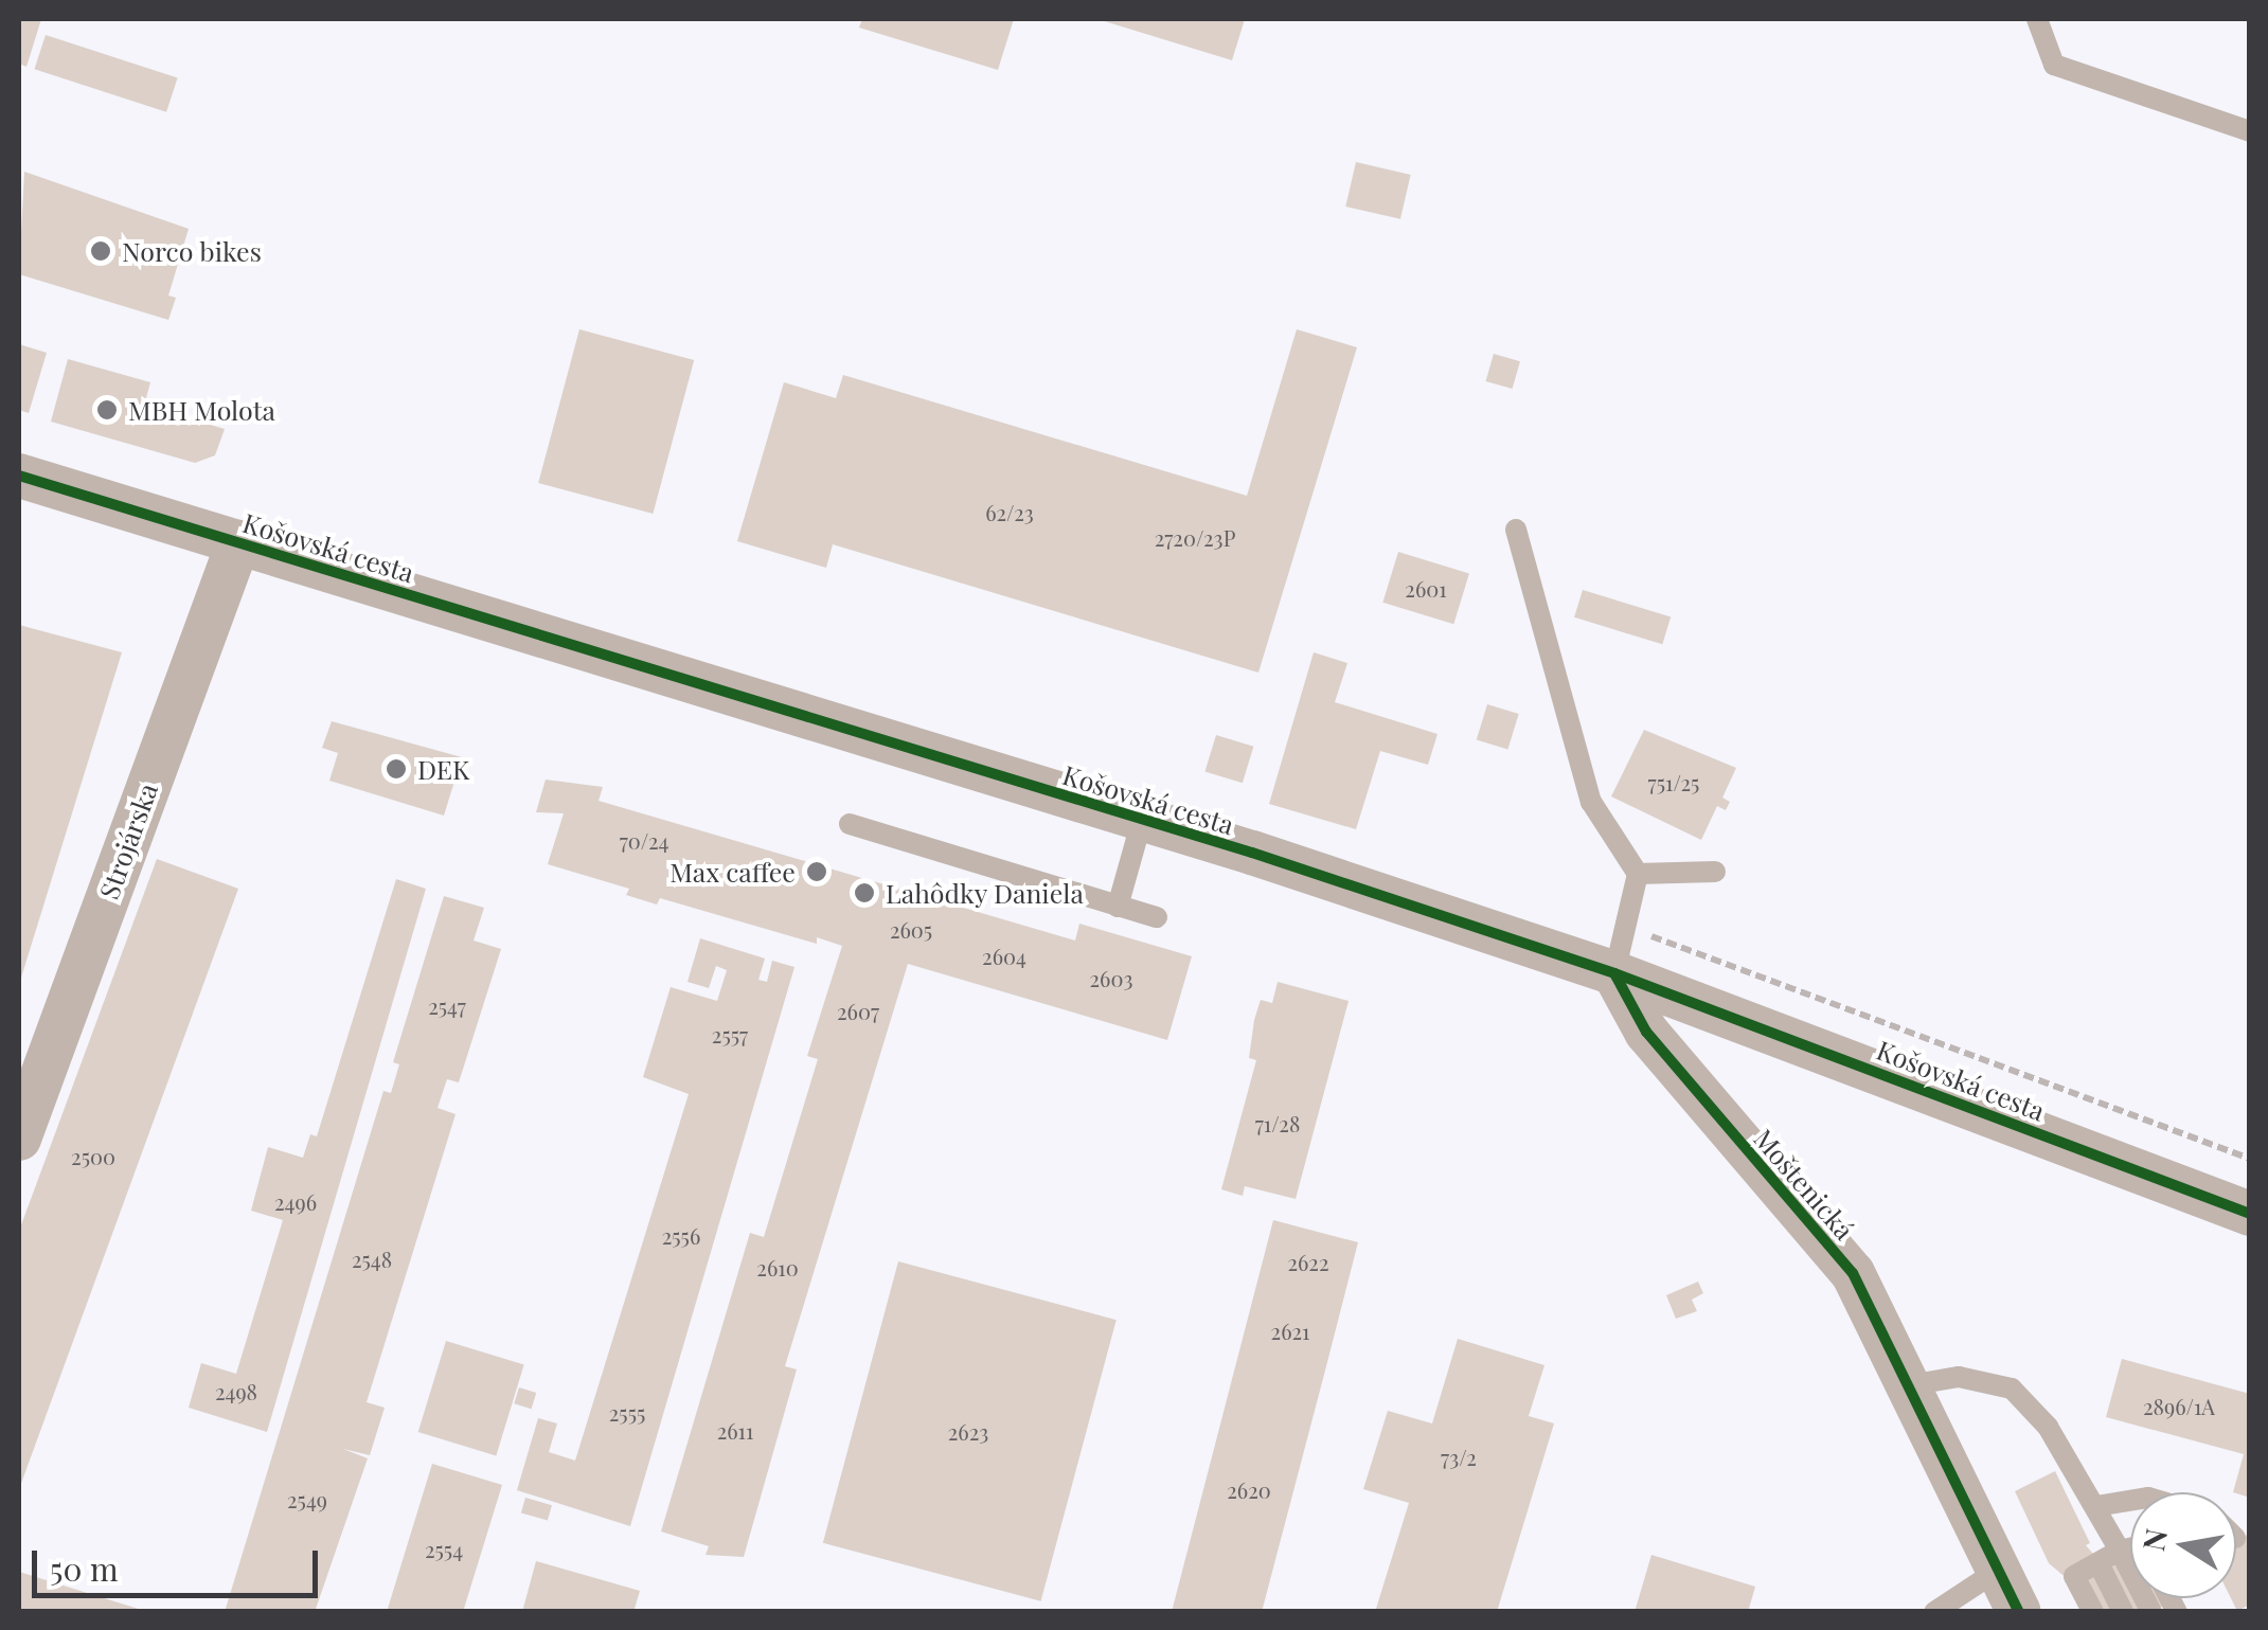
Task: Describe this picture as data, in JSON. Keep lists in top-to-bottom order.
{
  "streets": {
    "street": ["Košovská cesta", "Strojárska", "Moštenická"]
  },
  "crossings": [
    ["Košovská cesta", "Strojárska"],
    ["Košovská cesta", "Moštenická"]
  ],
  "places": [
    "Norco bikes",
    "MBH Molota",
    "DEK",
    "Max caffee",
    "Lahôdky Daniela"
  ],
  "house_numbers": [
    "62/23",
    "2720/23P",
    "2601",
    "751/25",
    "70/24",
    "2605",
    "2604",
    "2603",
    "2547",
    "2607",
    "2557",
    "71/28",
    "2500",
    "2496",
    "2556",
    "2548",
    "2622",
    "2610",
    "2621",
    "2498",
    "2896/1A",
    "2555",
    "2611",
    "2623",
    "73/2",
    "2620",
    "2549",
    "2554"
  ],
  "scale_bar": "50 m",
  "north": "left"
}
